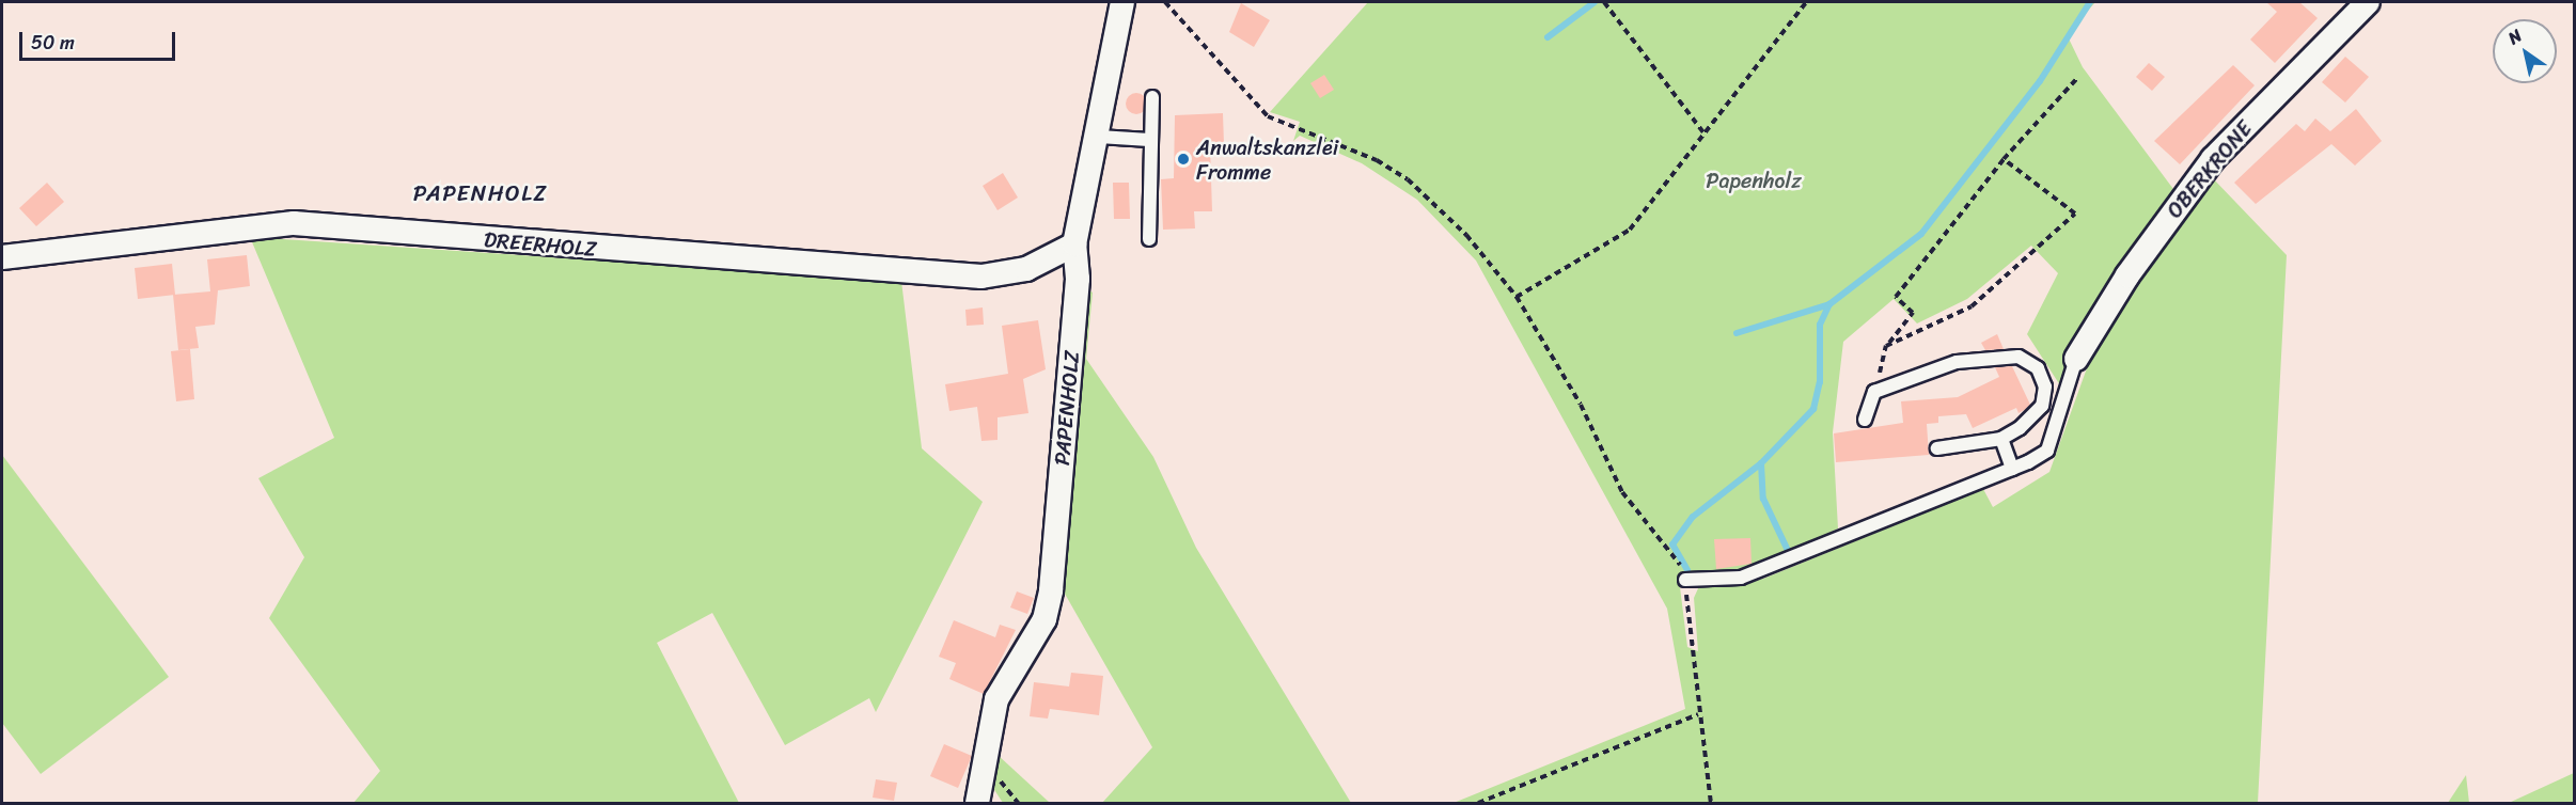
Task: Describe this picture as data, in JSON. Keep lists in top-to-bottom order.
{
  "streets": {
    "street": ["OBERKRONE", "DREERHOLZ", "PAPENHOLZ"]
  },
  "crossings": [
    ["DREERHOLZ", "PAPENHOLZ"]
  ],
  "districts": ["PAPENHOLZ"],
  "parks": ["Papenholz"],
  "places": ["Anwaltskanzlei Fromme"],
  "scale_bar": "50 m",
  "north": "top left"
}
